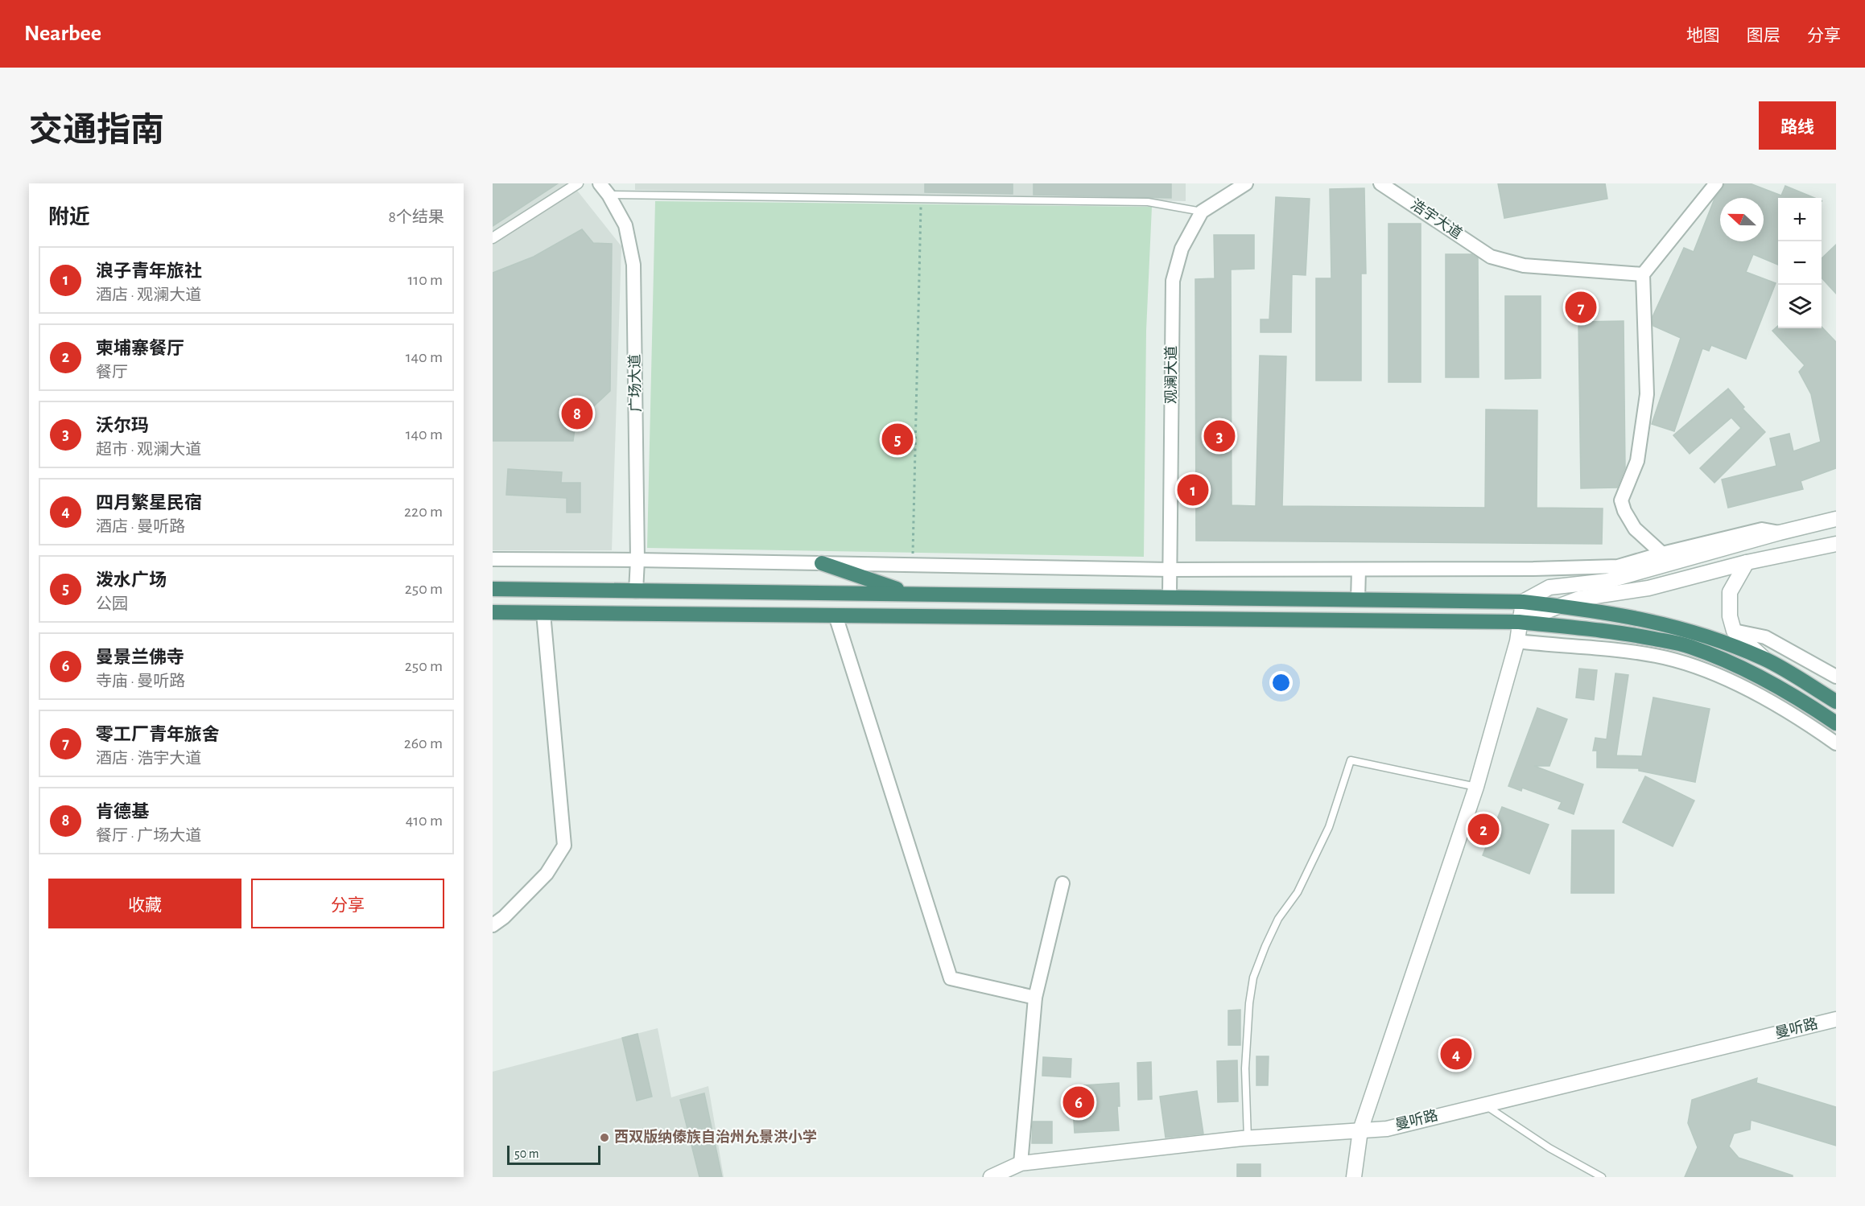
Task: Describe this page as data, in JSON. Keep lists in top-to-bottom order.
{
  "streets": {
    "street": [
      "浩宇大道",
      "观澜大道",
      "广场大道",
      "曼听路"
    ]
  },
  "places": ["西双版纳傣族自治州允景洪小学"],
  "scale_bar": "50 m",
  "north": "left",
  "page": {
    "header": "Nearbee",
    "nav": ["地图", "图层", "分享"],
    "title": "交通指南",
    "buttons": [
      "路线",
      ["收藏", "分享"]
    ],
    "heading": ["附近", "8个结果"],
    "map_buttons": ["+", "−"],
    "list": [
      {
        "mark": "1",
        "name": "浪子青年旅社",
        "note": "酒店 · 观澜大道",
        "value": "110 m"
      },
      {
        "mark": "2",
        "name": "柬埔寨餐厅",
        "note": "餐厅",
        "value": "140 m"
      },
      {
        "mark": "3",
        "name": "沃尔玛",
        "note": "超市 · 观澜大道",
        "value": "140 m"
      },
      {
        "mark": "4",
        "name": "四月繁星民宿",
        "note": "酒店 · 曼听路",
        "value": "220 m"
      },
      {
        "mark": "5",
        "name": "泼水广场",
        "note": "公园",
        "value": "250 m"
      },
      {
        "mark": "6",
        "name": "曼景兰佛寺",
        "note": "寺庙 · 曼听路",
        "value": "250 m"
      },
      {
        "mark": "7",
        "name": "零工厂青年旅舍",
        "note": "酒店 · 浩宇大道",
        "value": "260 m"
      },
      {
        "mark": "8",
        "name": "肯德基",
        "note": "餐厅 · 广场大道",
        "value": "410 m"
      }
    ],
    "pins": [
      "7",
      "8",
      "3",
      "5",
      "1",
      "2",
      "4",
      "6"
    ],
    "scale": "50 m"
  }
}
